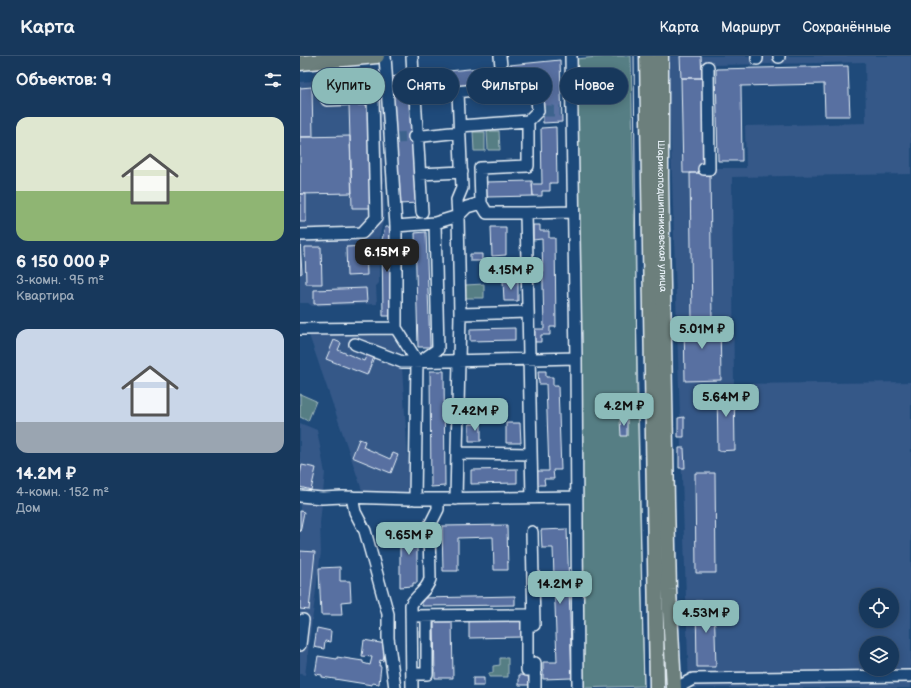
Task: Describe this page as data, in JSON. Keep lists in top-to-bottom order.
{
  "streets": {
    "main road": ["Шарикоподшипниковская улица"]
  },
  "page": {
    "header": "Карта",
    "nav": ["Карта", "Маршрут", "Сохранённые"],
    "heading": "Объектов: 9",
    "chip": [
      "Купить",
      "Снять",
      "Фильтры",
      "Новое"
    ],
    "list": [
      {
        "name": "6 150 000 ₽",
        "note": "3-комн. · 95 m² · Квартира"
      },
      {
        "name": "14.2M ₽",
        "note": "4-комн. · 152 m² · Дом"
      }
    ],
    "price": [
      "6.15M ₽",
      "4.15M ₽",
      "5.01M ₽",
      "5.64M ₽",
      "4.2M ₽",
      "7.42M ₽",
      "9.65M ₽",
      "14.2M ₽",
      "4.53M ₽"
    ]
  }
}
